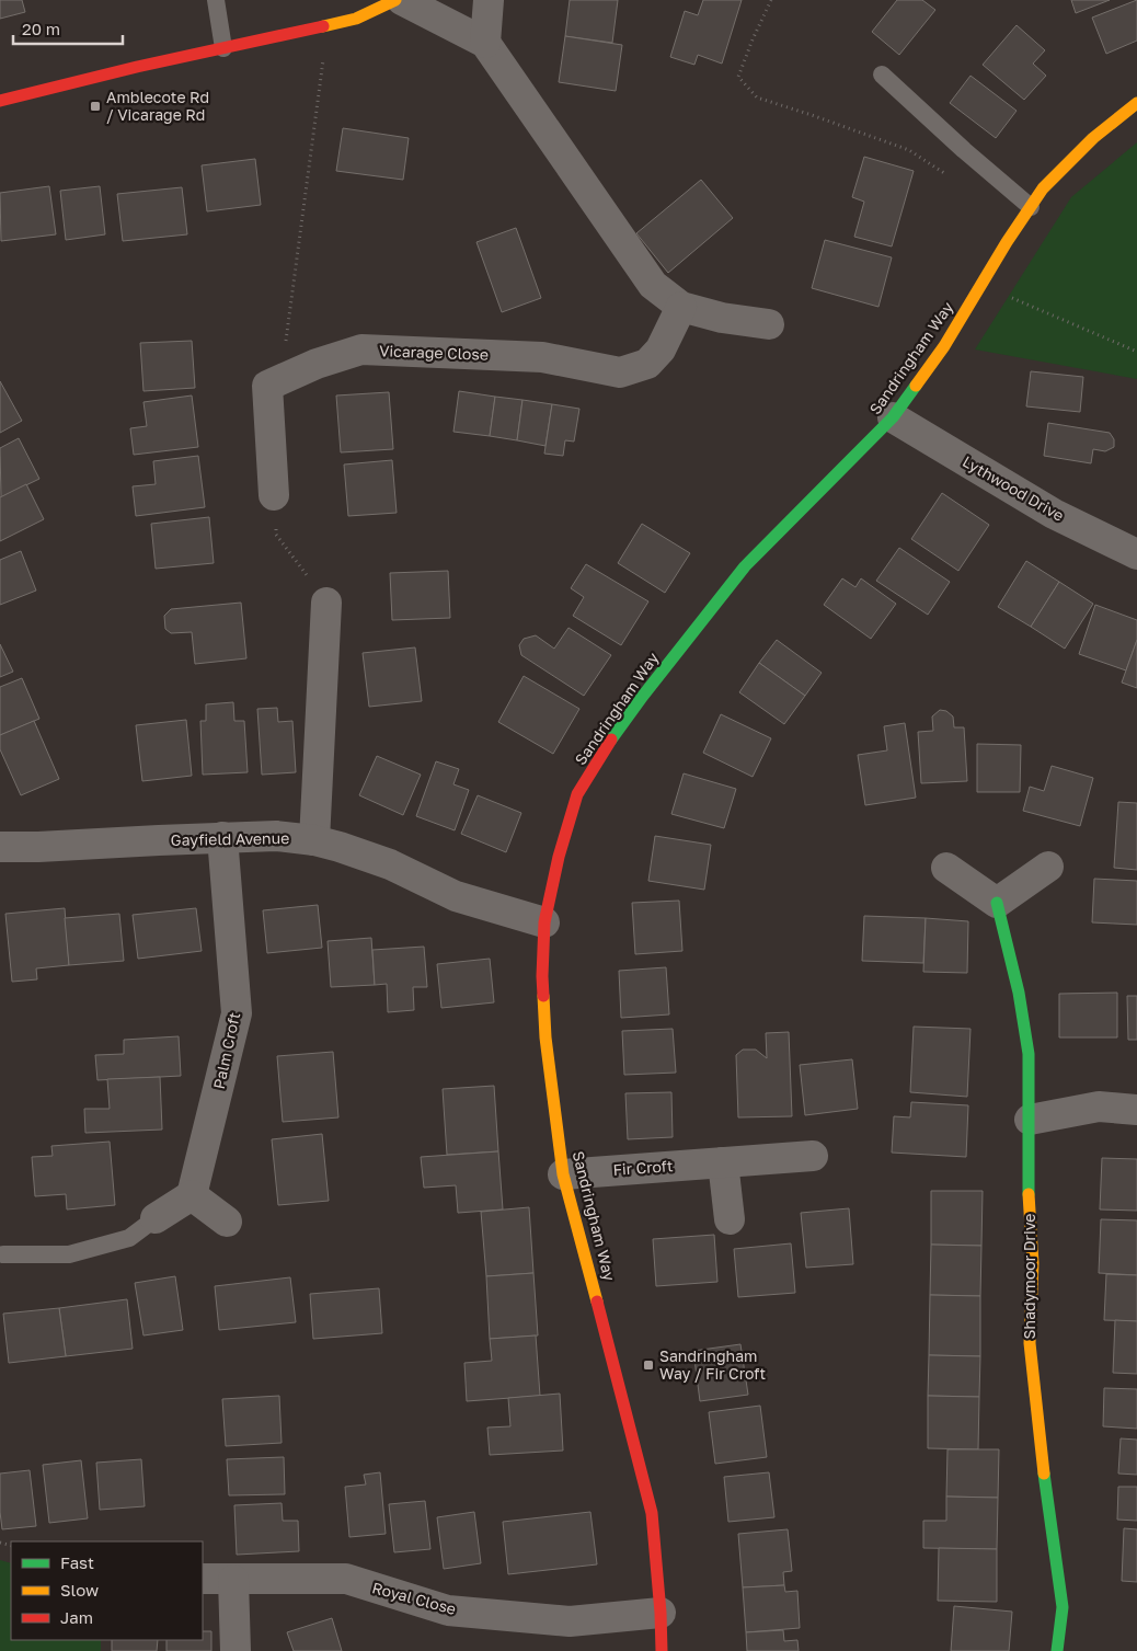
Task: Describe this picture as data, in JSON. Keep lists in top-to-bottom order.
{
  "streets": {
    "street": [
      "Vicarage Close",
      "Sandringham Way",
      "Lythwood Drive",
      "Gayfield Avenue",
      "Palm Croft",
      "Fir Croft",
      "Shadymoor Drive",
      "Royal Close"
    ]
  },
  "crossings": [
    ["Sandringham Way", "Lythwood Drive"],
    ["Sandringham Way", "Gayfield Avenue"],
    ["Sandringham Way", "Fir Croft"],
    ["Sandringham Way", "Royal Close"],
    ["Gayfield Avenue", "Palm Croft"]
  ],
  "places": {
    "transit": ["Amblecote Rd / Vicarage Rd", "Sandringham Way / Fir Croft"]
  },
  "legend": ["Fast", "Slow", "Jam"],
  "scale_bar": "20 m"
}
